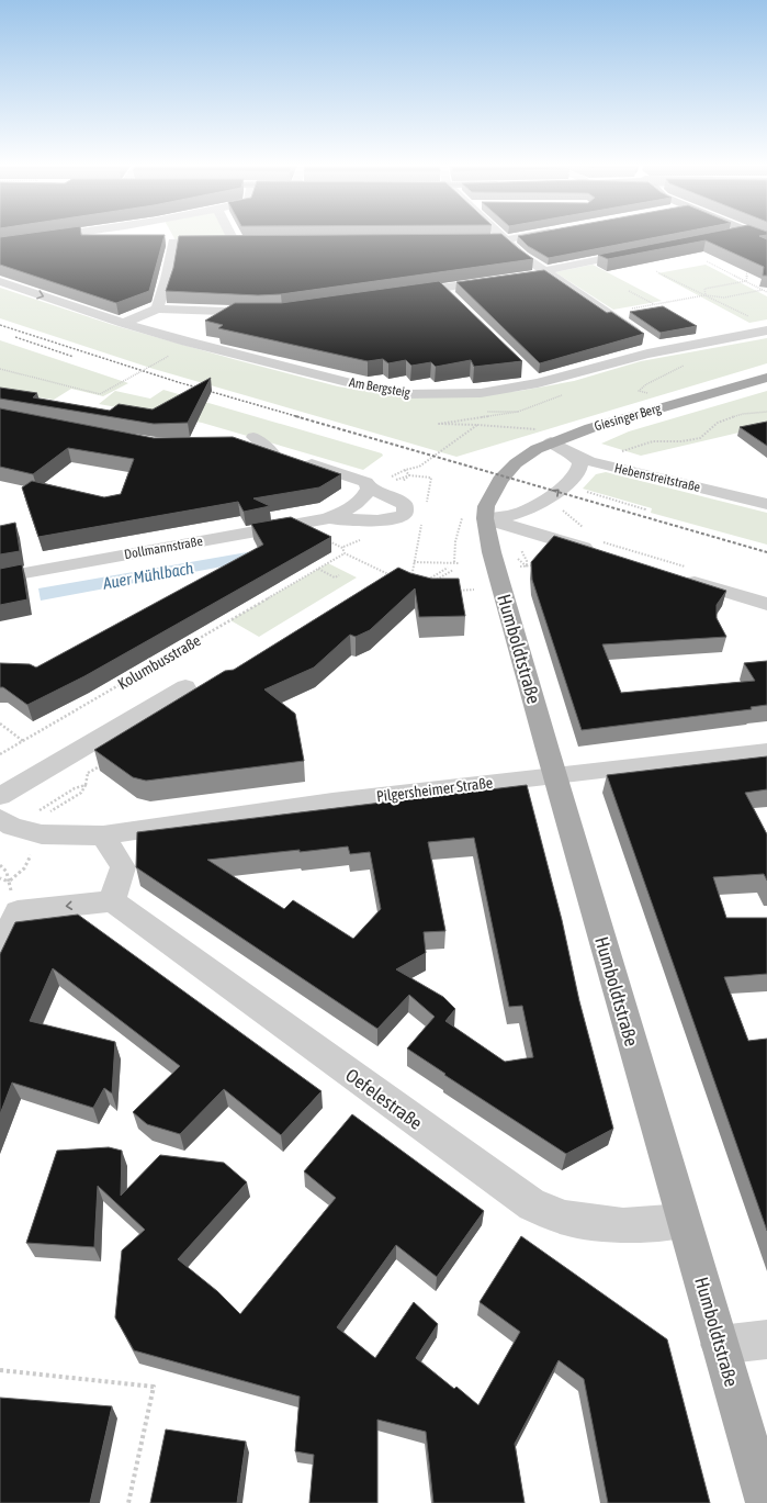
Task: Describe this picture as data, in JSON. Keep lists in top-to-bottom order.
{
  "streets": {
    "main road": ["Giesinger Berg", "Humboldtstraße"],
    "street": [
      "Am Bergsteig",
      "Hebenstreitstraße",
      "Dollmannstraße",
      "Pilgersheimer Straße",
      "Oefelestraße"
    ],
    "path": ["Kolumbusstraße"]
  },
  "crossings": [
    ["Giesinger Berg", "Hebenstreitstraße"],
    ["Giesinger Berg", "Humboldtstraße"],
    ["Humboldtstraße", "Pilgersheimer Straße"],
    ["Humboldtstraße", "Oefelestraße"]
  ],
  "water": ["Auer Mühlbach"]
}
